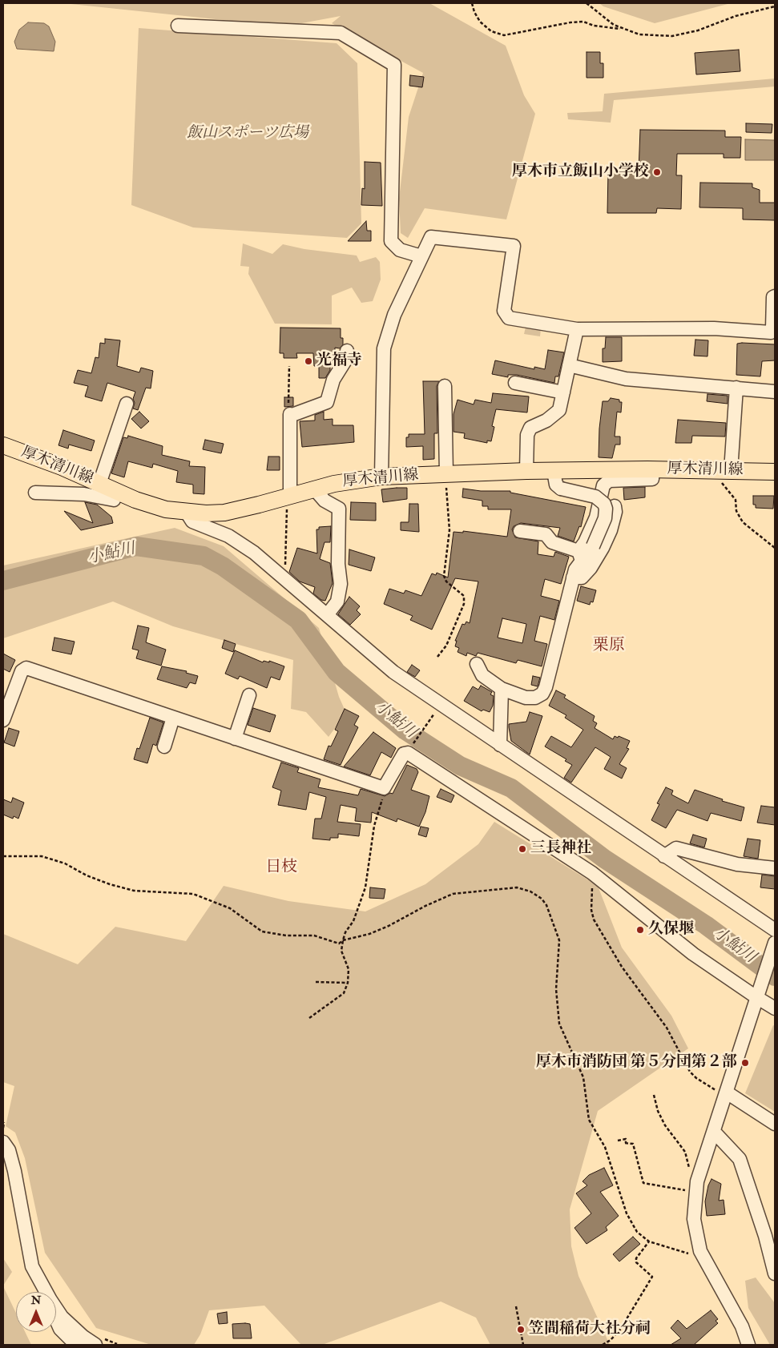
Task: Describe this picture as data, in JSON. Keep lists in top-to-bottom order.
{
  "streets": {
    "main road": ["厚木清川線"]
  },
  "districts": ["栗原", "日枝"],
  "water": ["小鮎川"],
  "parks": ["飯山スポーツ広場"],
  "places": [
    "厚木市立飯山小学校",
    "光福寺",
    "三長神社",
    "久保堰",
    "厚木市消防団 第５分団第２部",
    "笠間稲荷大社分祠"
  ],
  "north": "top"
}
